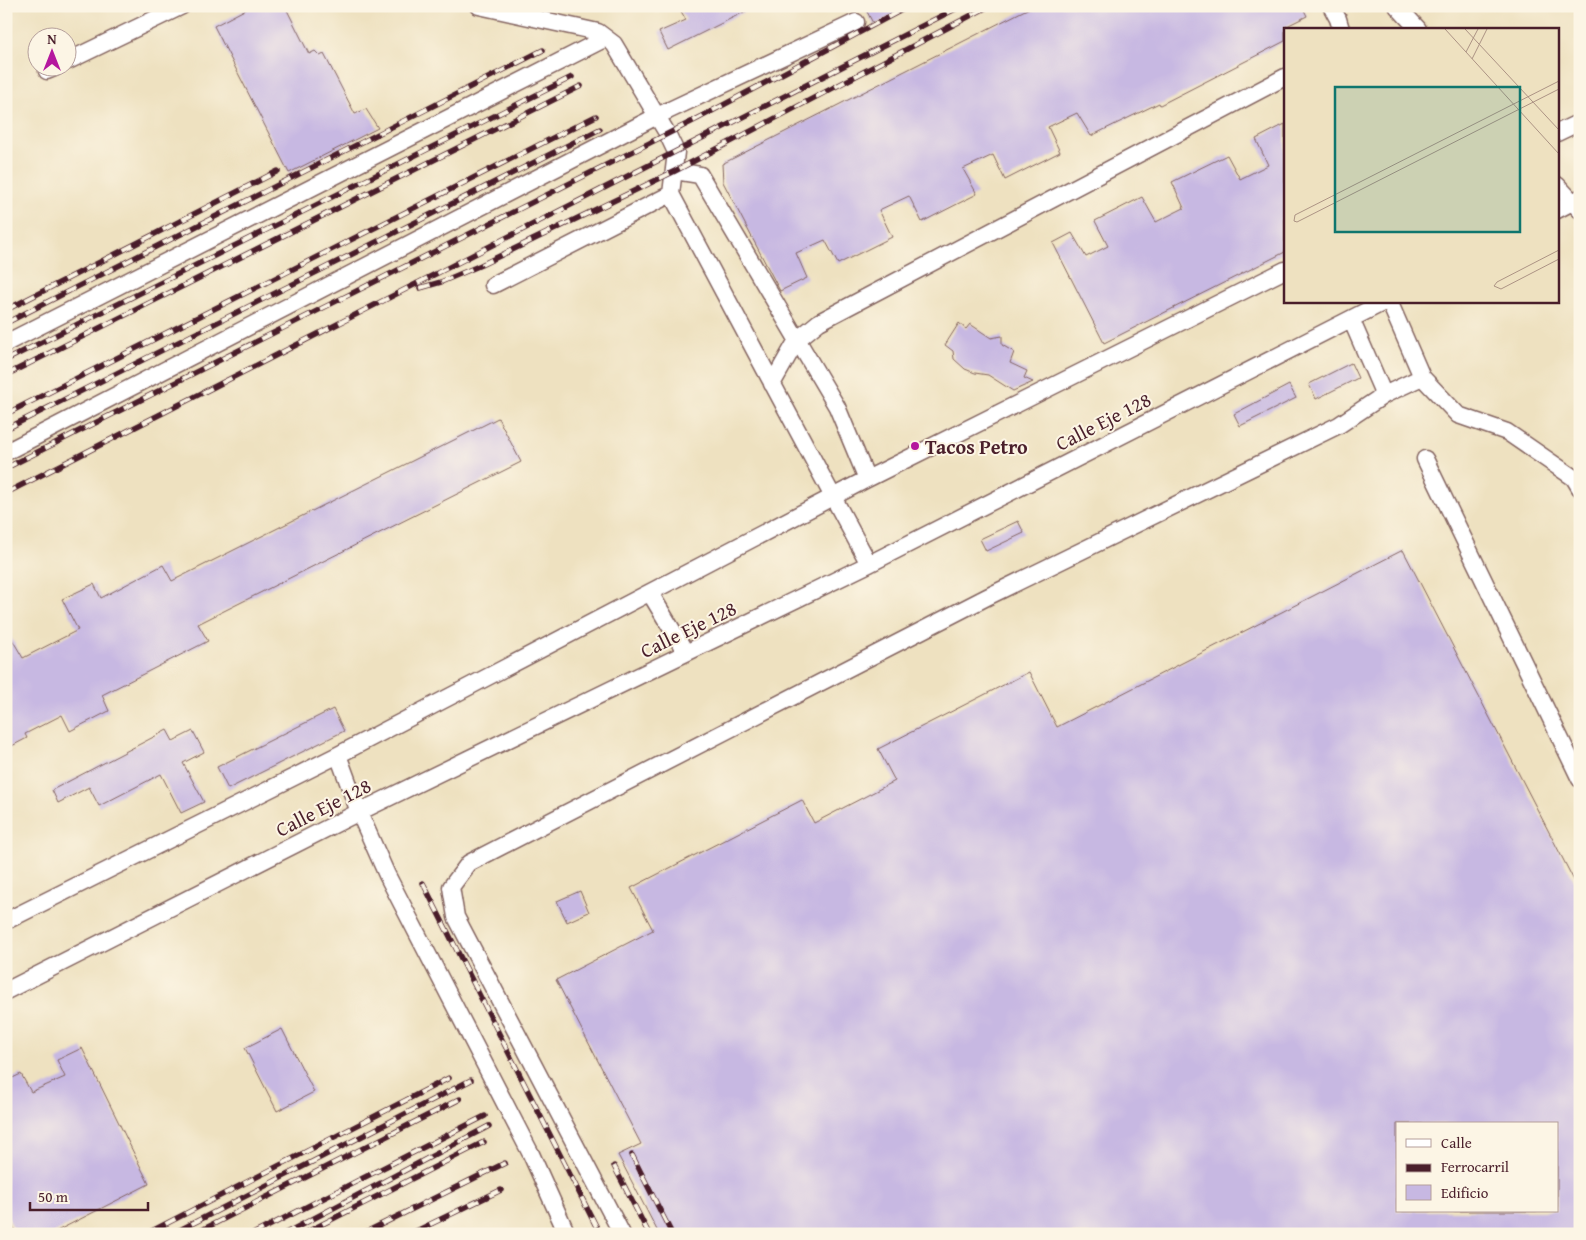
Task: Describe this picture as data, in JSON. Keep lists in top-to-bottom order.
{
  "streets": {
    "street": ["Calle Eje 128"]
  },
  "places": ["Tacos Petro"],
  "legend": ["Calle", "Ferrocarril", "Edificio"],
  "scale_bar": "50 m",
  "north": "top"
}
